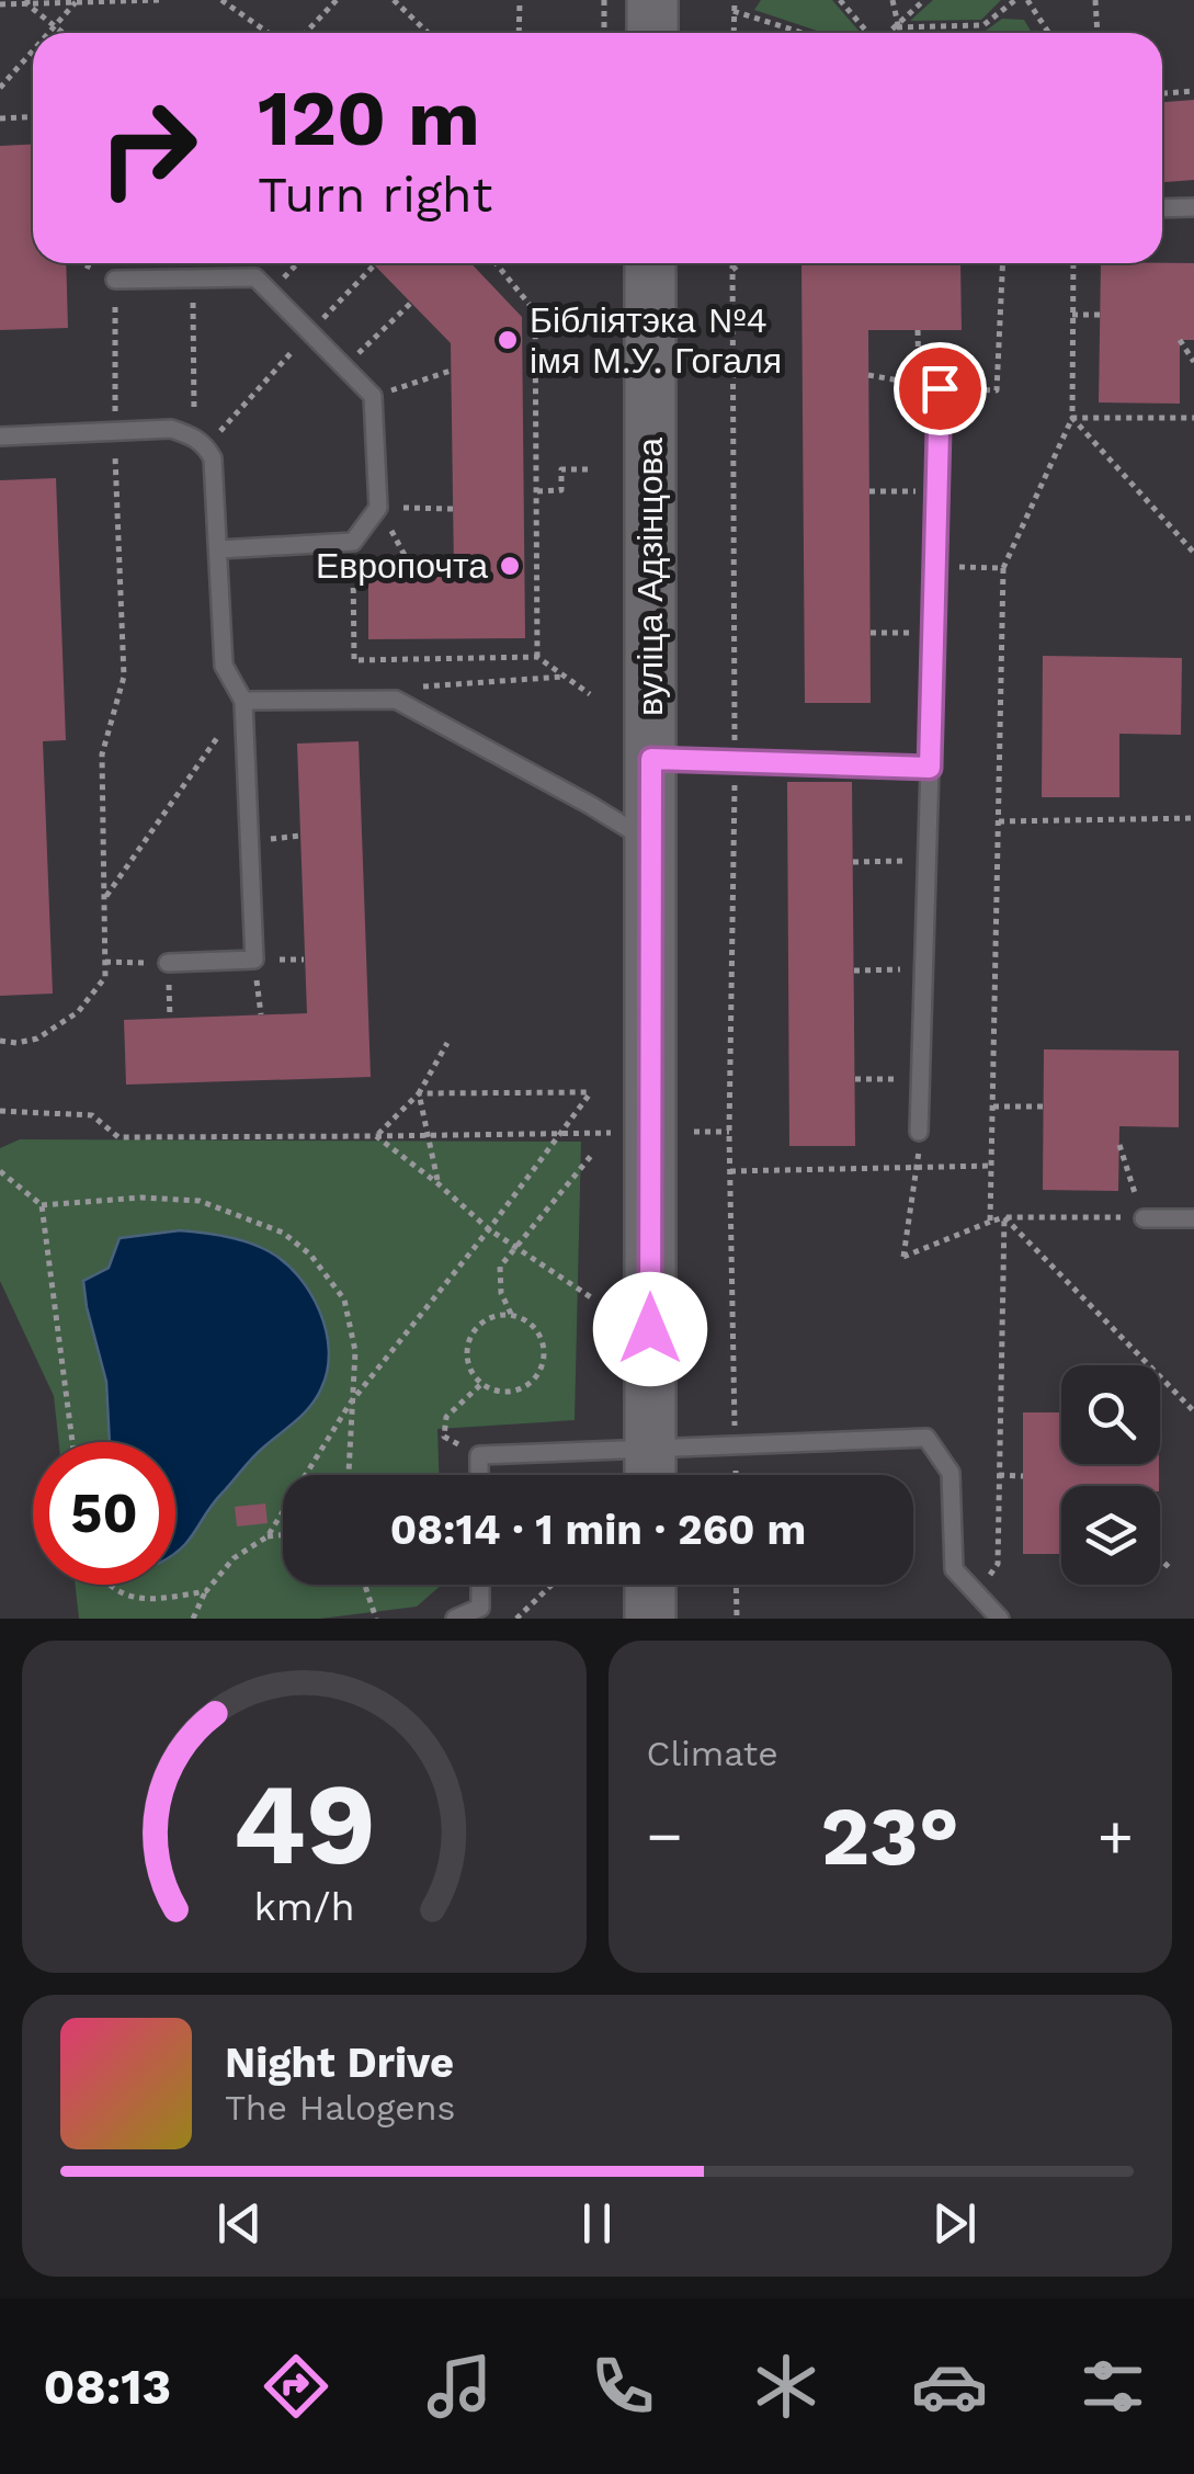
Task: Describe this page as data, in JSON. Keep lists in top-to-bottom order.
{
  "streets": {
    "main road": ["вуліца Адзінцова"]
  },
  "places": ["Бібліятэка №4 імя М.У. Гогаля", "Европочта"],
  "page": {
    "turn": ["120 m", "Turn right"],
    "limit": "50",
    "trip": "08:14 · 1 min · 260 m",
    "tile": "Climate",
    "heat": ["−", "23°", "+"],
    "song": ["Night Drive", "The Halogens"],
    "tabs": "08:13",
    "gauge": ["49", "km/h"]
  }
}
